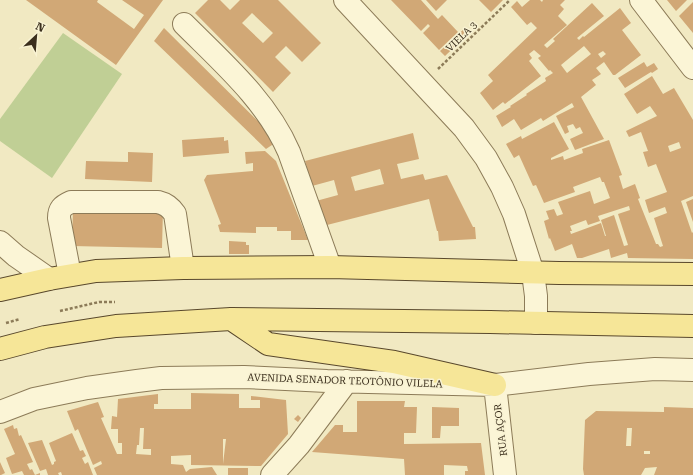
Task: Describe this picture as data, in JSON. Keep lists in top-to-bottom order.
{
  "streets": {
    "street": ["AVENIDA SENADOR TEOTÔNIO VILELA", "RUA AÇOR"],
    "path": ["VIELA 3"]
  },
  "crossings": [
    ["AVENIDA SENADOR TEOTÔNIO VILELA", "RUA AÇOR"]
  ],
  "north": "top right"
}
